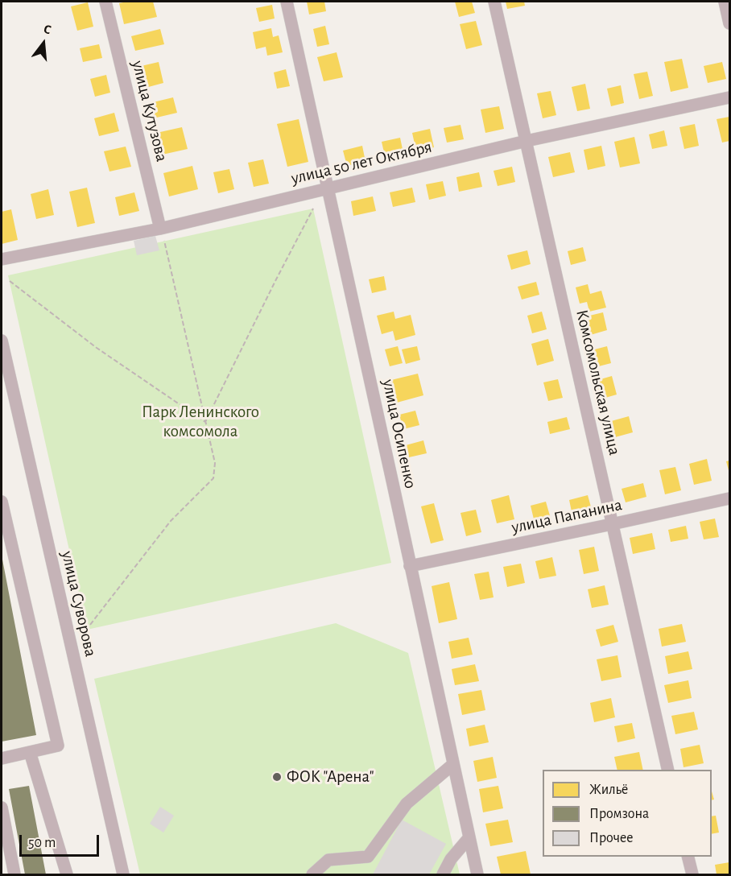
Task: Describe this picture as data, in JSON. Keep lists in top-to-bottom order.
{
  "streets": {
    "street": [
      "улица Кутузова",
      "улица 50 лет Октября",
      "Комсомольская улица",
      "улица Осипенко",
      "улица Папанина",
      "улица Суворова"
    ]
  },
  "crossings": [
    ["улица Кутузова", "улица 50 лет Октября"],
    ["улица 50 лет Октября", "Комсомольская улица"],
    ["улица 50 лет Октября", "улица Осипенко"],
    ["Комсомольская улица", "улица Папанина"],
    ["улица Осипенко", "улица Папанина"]
  ],
  "parks": ["Парк Ленинского комсомола"],
  "places": ["ФОК \"Арена\""],
  "legend": ["Жильё", "Промзона", "Прочее"],
  "scale_bar": "50 m",
  "north": "top"
}
